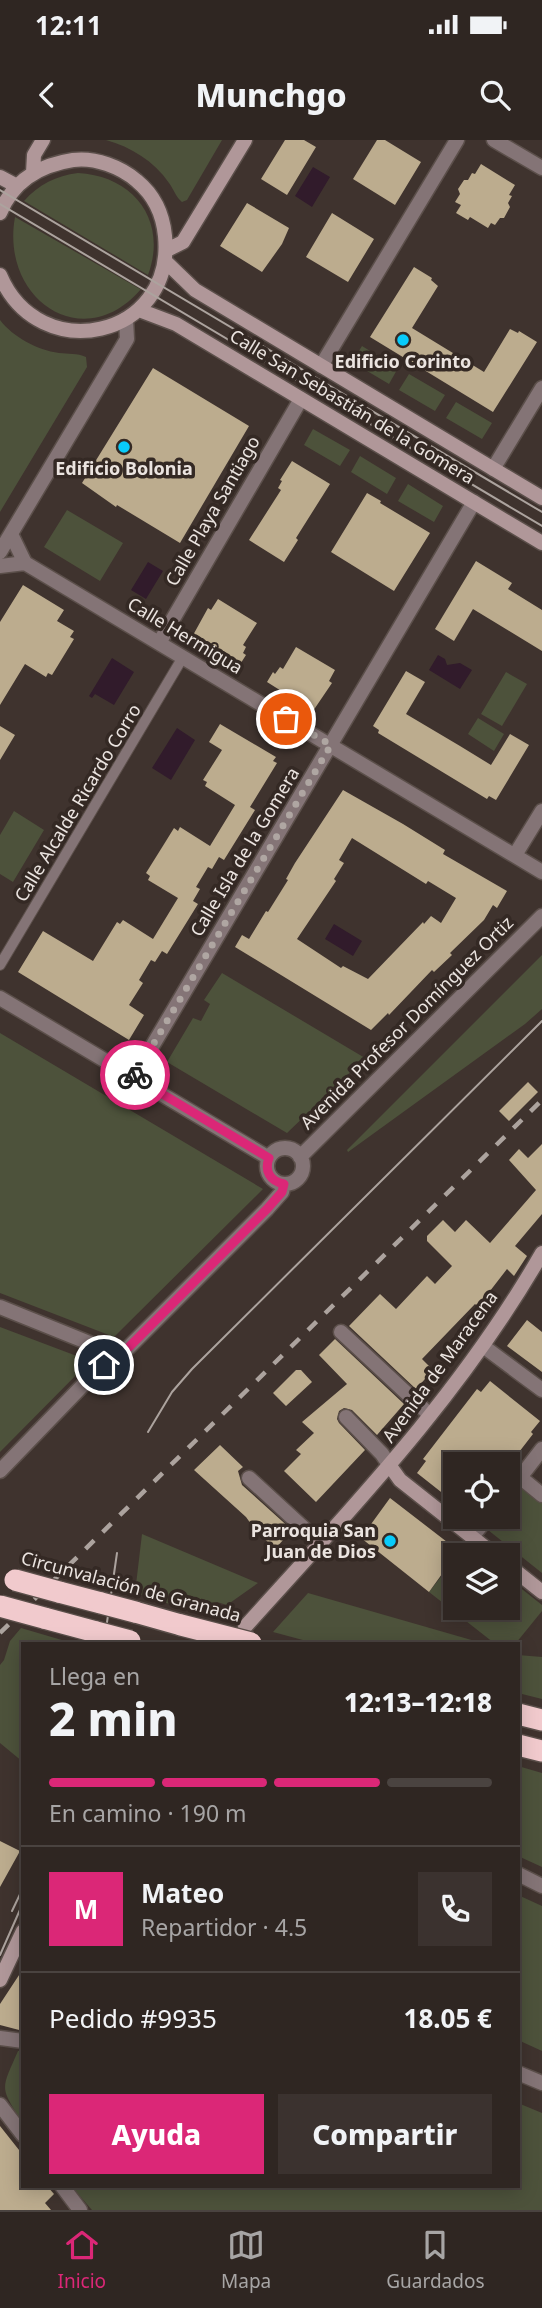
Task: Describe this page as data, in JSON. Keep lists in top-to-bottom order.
{
  "streets": {
    "highway": ["Circunvalación de Granada"],
    "main road": ["Calle San Sebastián de la Gomera", "Avenida de Maracena"],
    "street": [
      "Calle Playa Santiago",
      "Calle Hermigua",
      "Calle Alcalde Ricardo Corro",
      "Calle Isla de la Gomera",
      "Avenida Profesor Domínguez Ortiz"
    ]
  },
  "crossings": [
    ["Calle San Sebastián de la Gomera", "Calle Playa Santiago"],
    ["Calle San Sebastián de la Gomera", "Calle Isla de la Gomera"],
    ["Calle Playa Santiago", "Calle Hermigua"],
    ["Calle Hermigua", "Calle Alcalde Ricardo Corro"],
    ["Calle Hermigua", "Calle Isla de la Gomera"],
    ["Avenida de Maracena", "Circunvalación de Granada"]
  ],
  "places": ["Edificio Corinto", "Edificio Bolonia", "Parroquia San Juan de Dios"],
  "page": {
    "status": "12:11",
    "header": "Munchgo",
    "heading": ["2 min", "Llega en", "12:13–12:18"],
    "panel": [
      "Mateo",
      "Repartidor · 4.5",
      "Pedido #9935",
      "18.05 €"
    ],
    "bar": "En camino · 190 m",
    "round": "M",
    "buttons": ["Ayuda", "Compartir"],
    "tabs": ["Inicio", "Mapa", "Guardados"]
  }
}
